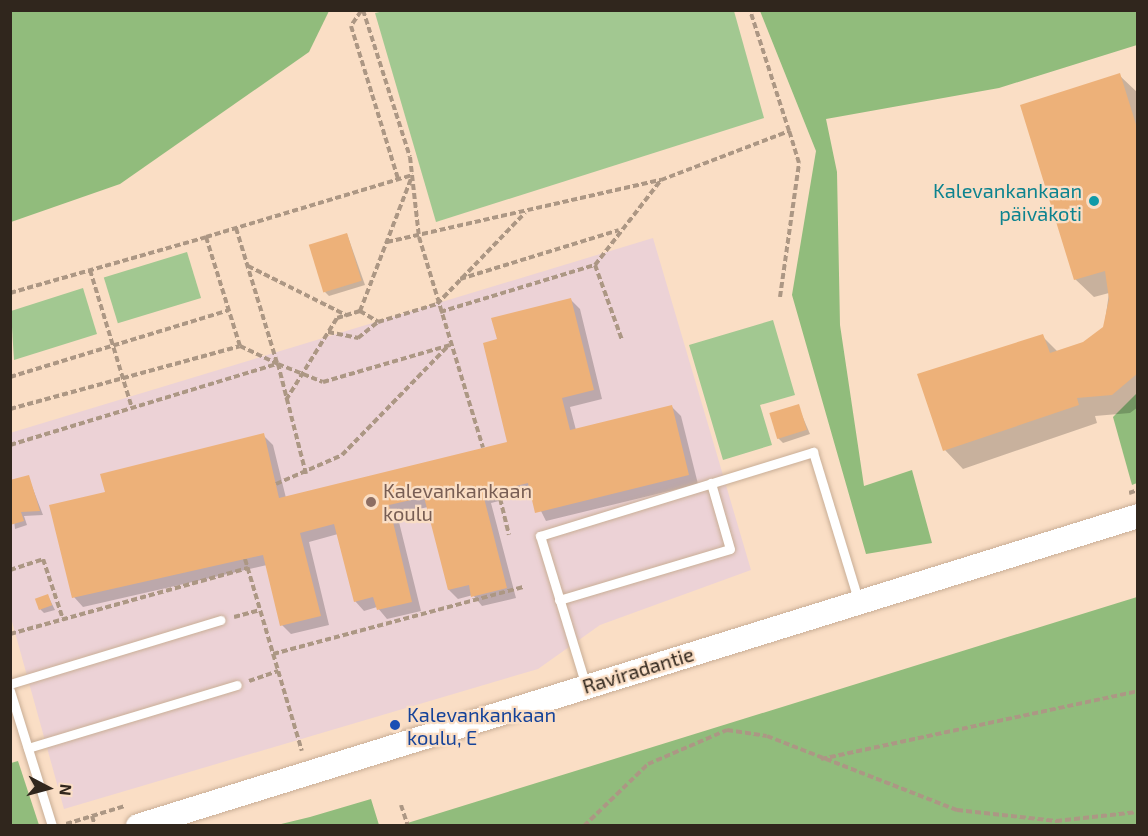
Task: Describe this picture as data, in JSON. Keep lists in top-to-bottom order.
{
  "streets": {
    "street": ["Raviradantie"]
  },
  "places": ["Kalevankankaan päiväkoti", "Kalevankankaan koulu", "Kalevankankaan koulu, E"],
  "north": "right"
}
